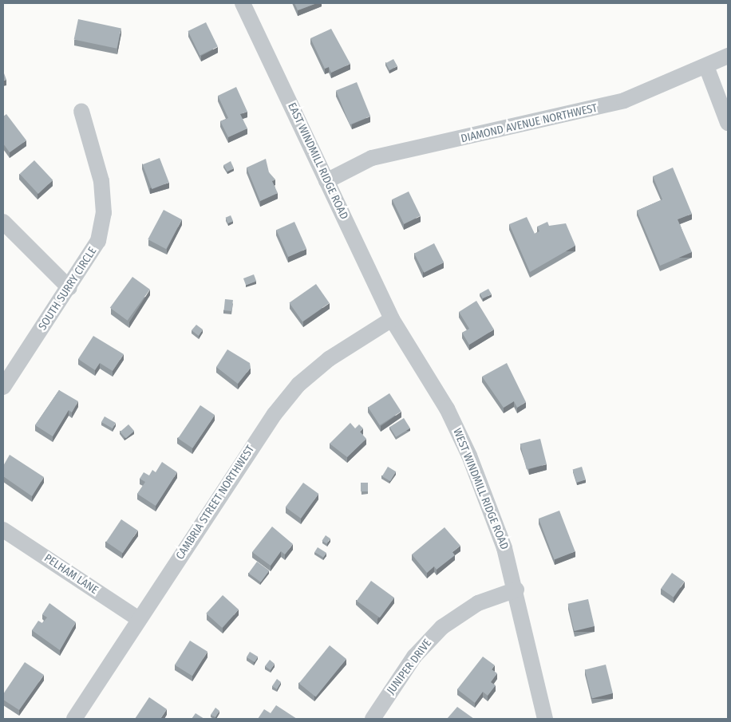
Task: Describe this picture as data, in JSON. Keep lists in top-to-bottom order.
{
  "streets": {
    "street": [
      "DIAMOND AVENUE NORTHWEST",
      "EAST WINDMILL RIDGE ROAD",
      "SOUTH SURRY CIRCLE",
      "WEST WINDMILL RIDGE ROAD",
      "CAMBRIA STREET NORTHWEST",
      "PELHAM LANE",
      "JUNIPER DRIVE"
    ]
  },
  "crossings": [
    ["DIAMOND AVENUE NORTHWEST", "EAST WINDMILL RIDGE ROAD"],
    ["EAST WINDMILL RIDGE ROAD", "WEST WINDMILL RIDGE ROAD"],
    ["EAST WINDMILL RIDGE ROAD", "CAMBRIA STREET NORTHWEST"],
    ["WEST WINDMILL RIDGE ROAD", "CAMBRIA STREET NORTHWEST"],
    ["WEST WINDMILL RIDGE ROAD", "JUNIPER DRIVE"],
    ["CAMBRIA STREET NORTHWEST", "PELHAM LANE"]
  ]
}
